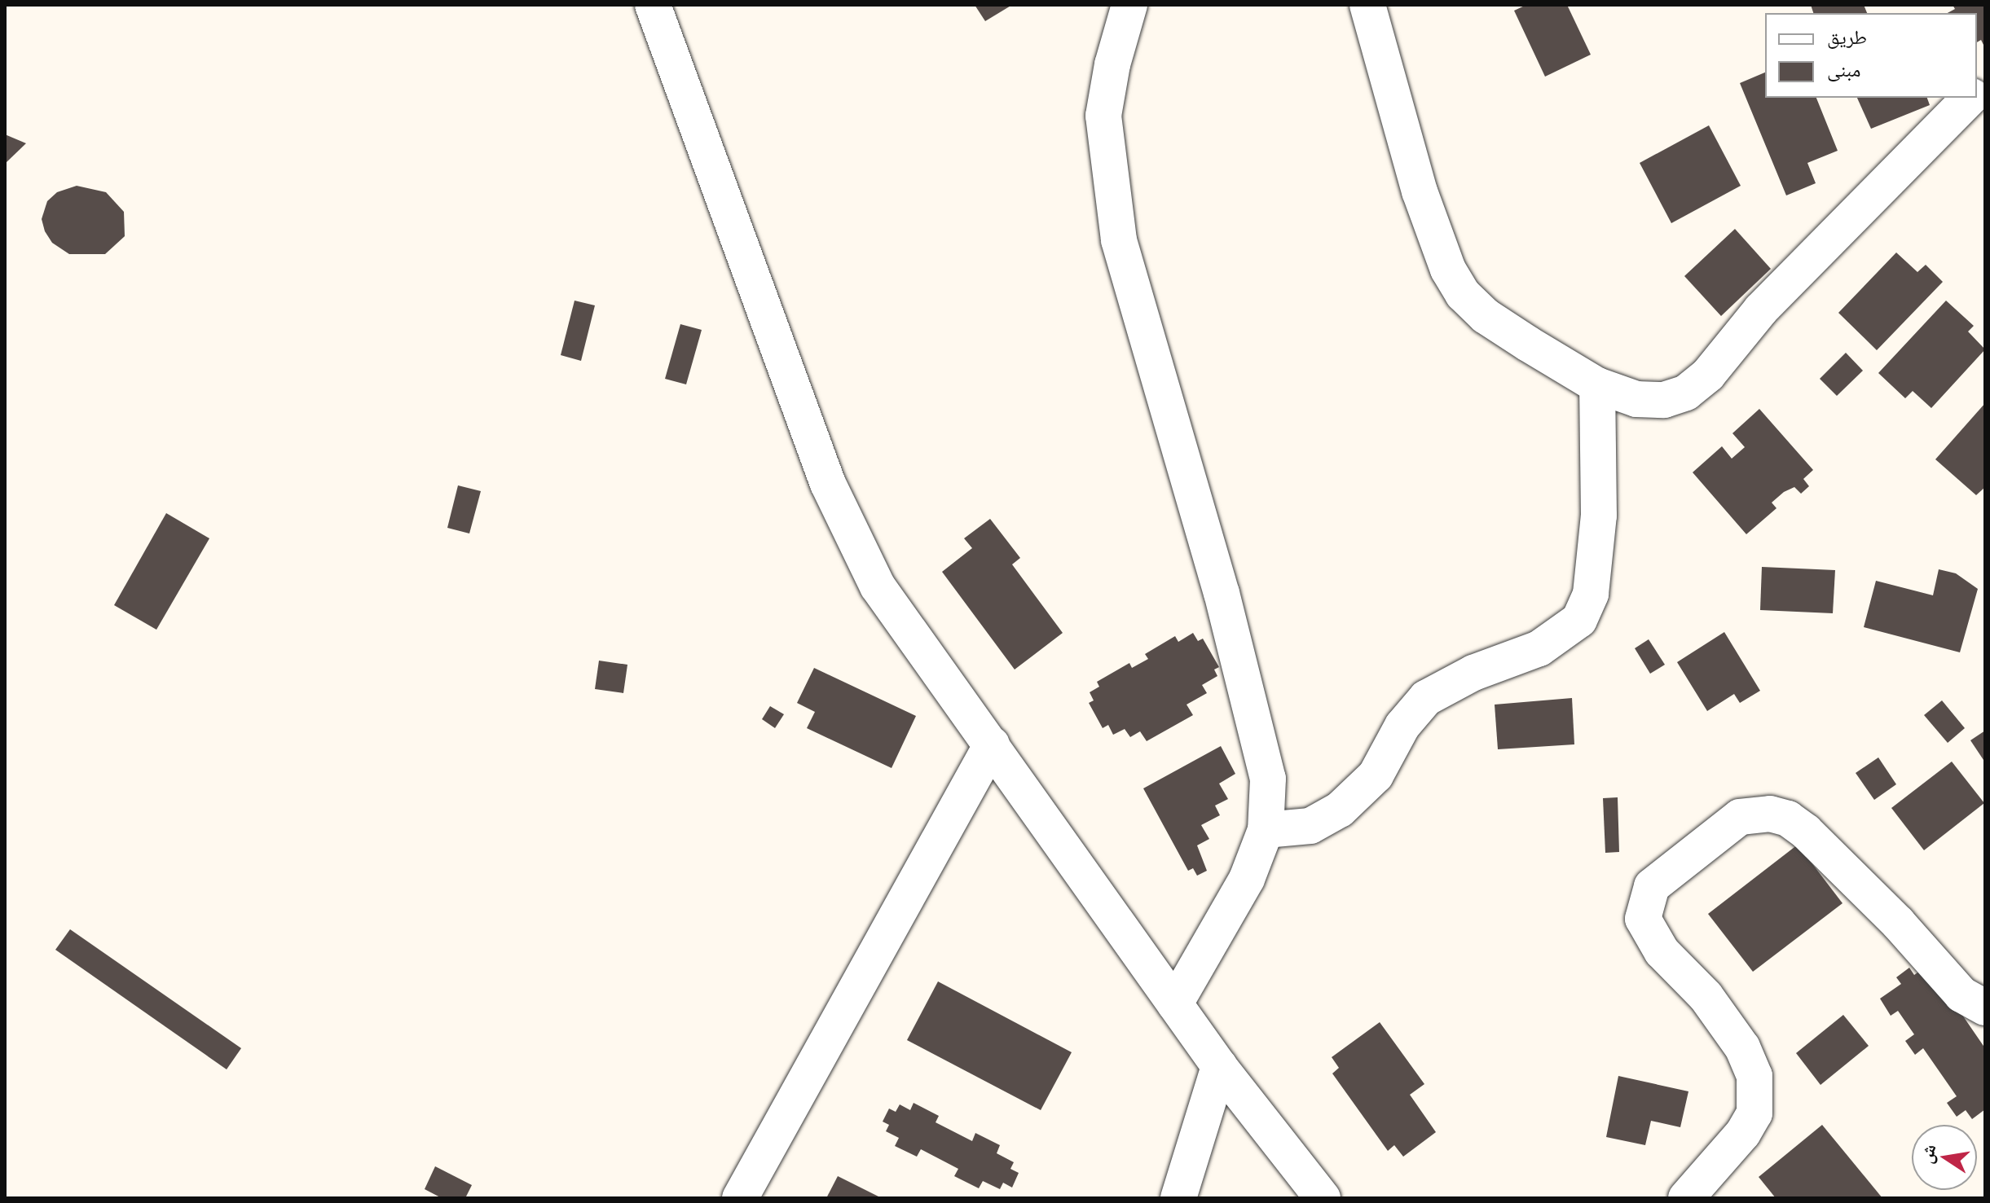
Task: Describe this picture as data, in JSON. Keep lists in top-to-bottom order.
{
  "legend": ["طريق", "مبنى"],
  "north": "left"
}
